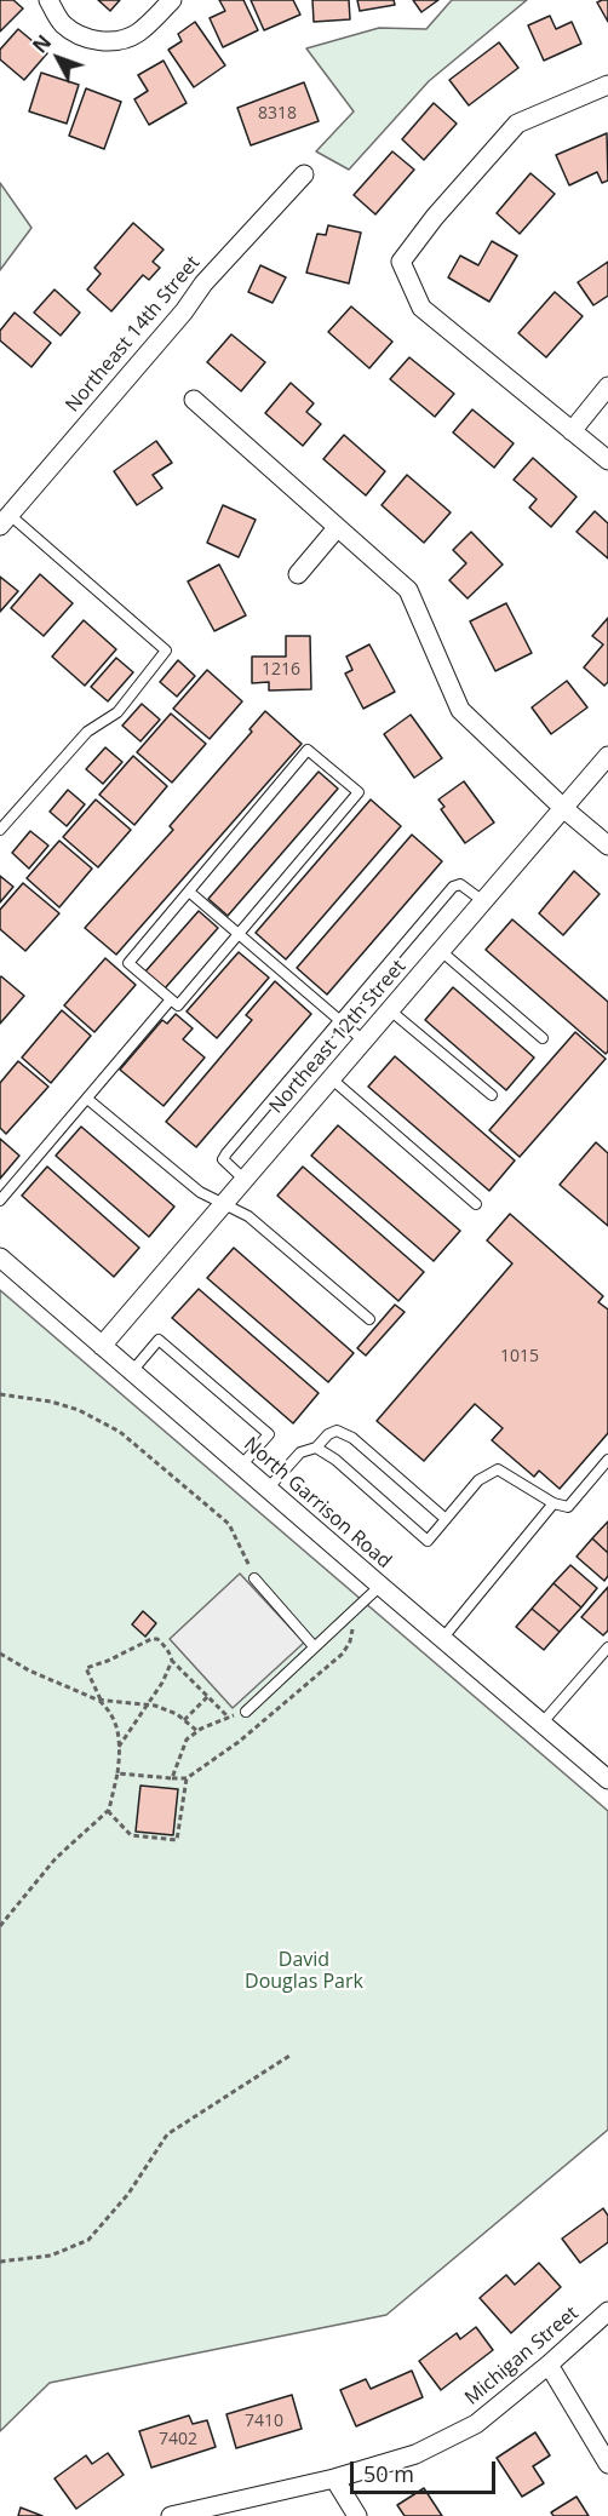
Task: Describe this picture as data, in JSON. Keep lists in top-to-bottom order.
{
  "streets": {
    "street": [
      "Northeast 14th Street",
      "Northeast 12th Street",
      "North Garrison Road",
      "Michigan Street"
    ]
  },
  "crossings": [
    ["Northeast 12th Street", "North Garrison Road"]
  ],
  "parks": ["David Douglas Park"],
  "house_numbers": [
    "8318",
    "1216",
    "1015",
    "7410",
    "7402"
  ],
  "scale_bar": "50 m",
  "north": "top left"
}
